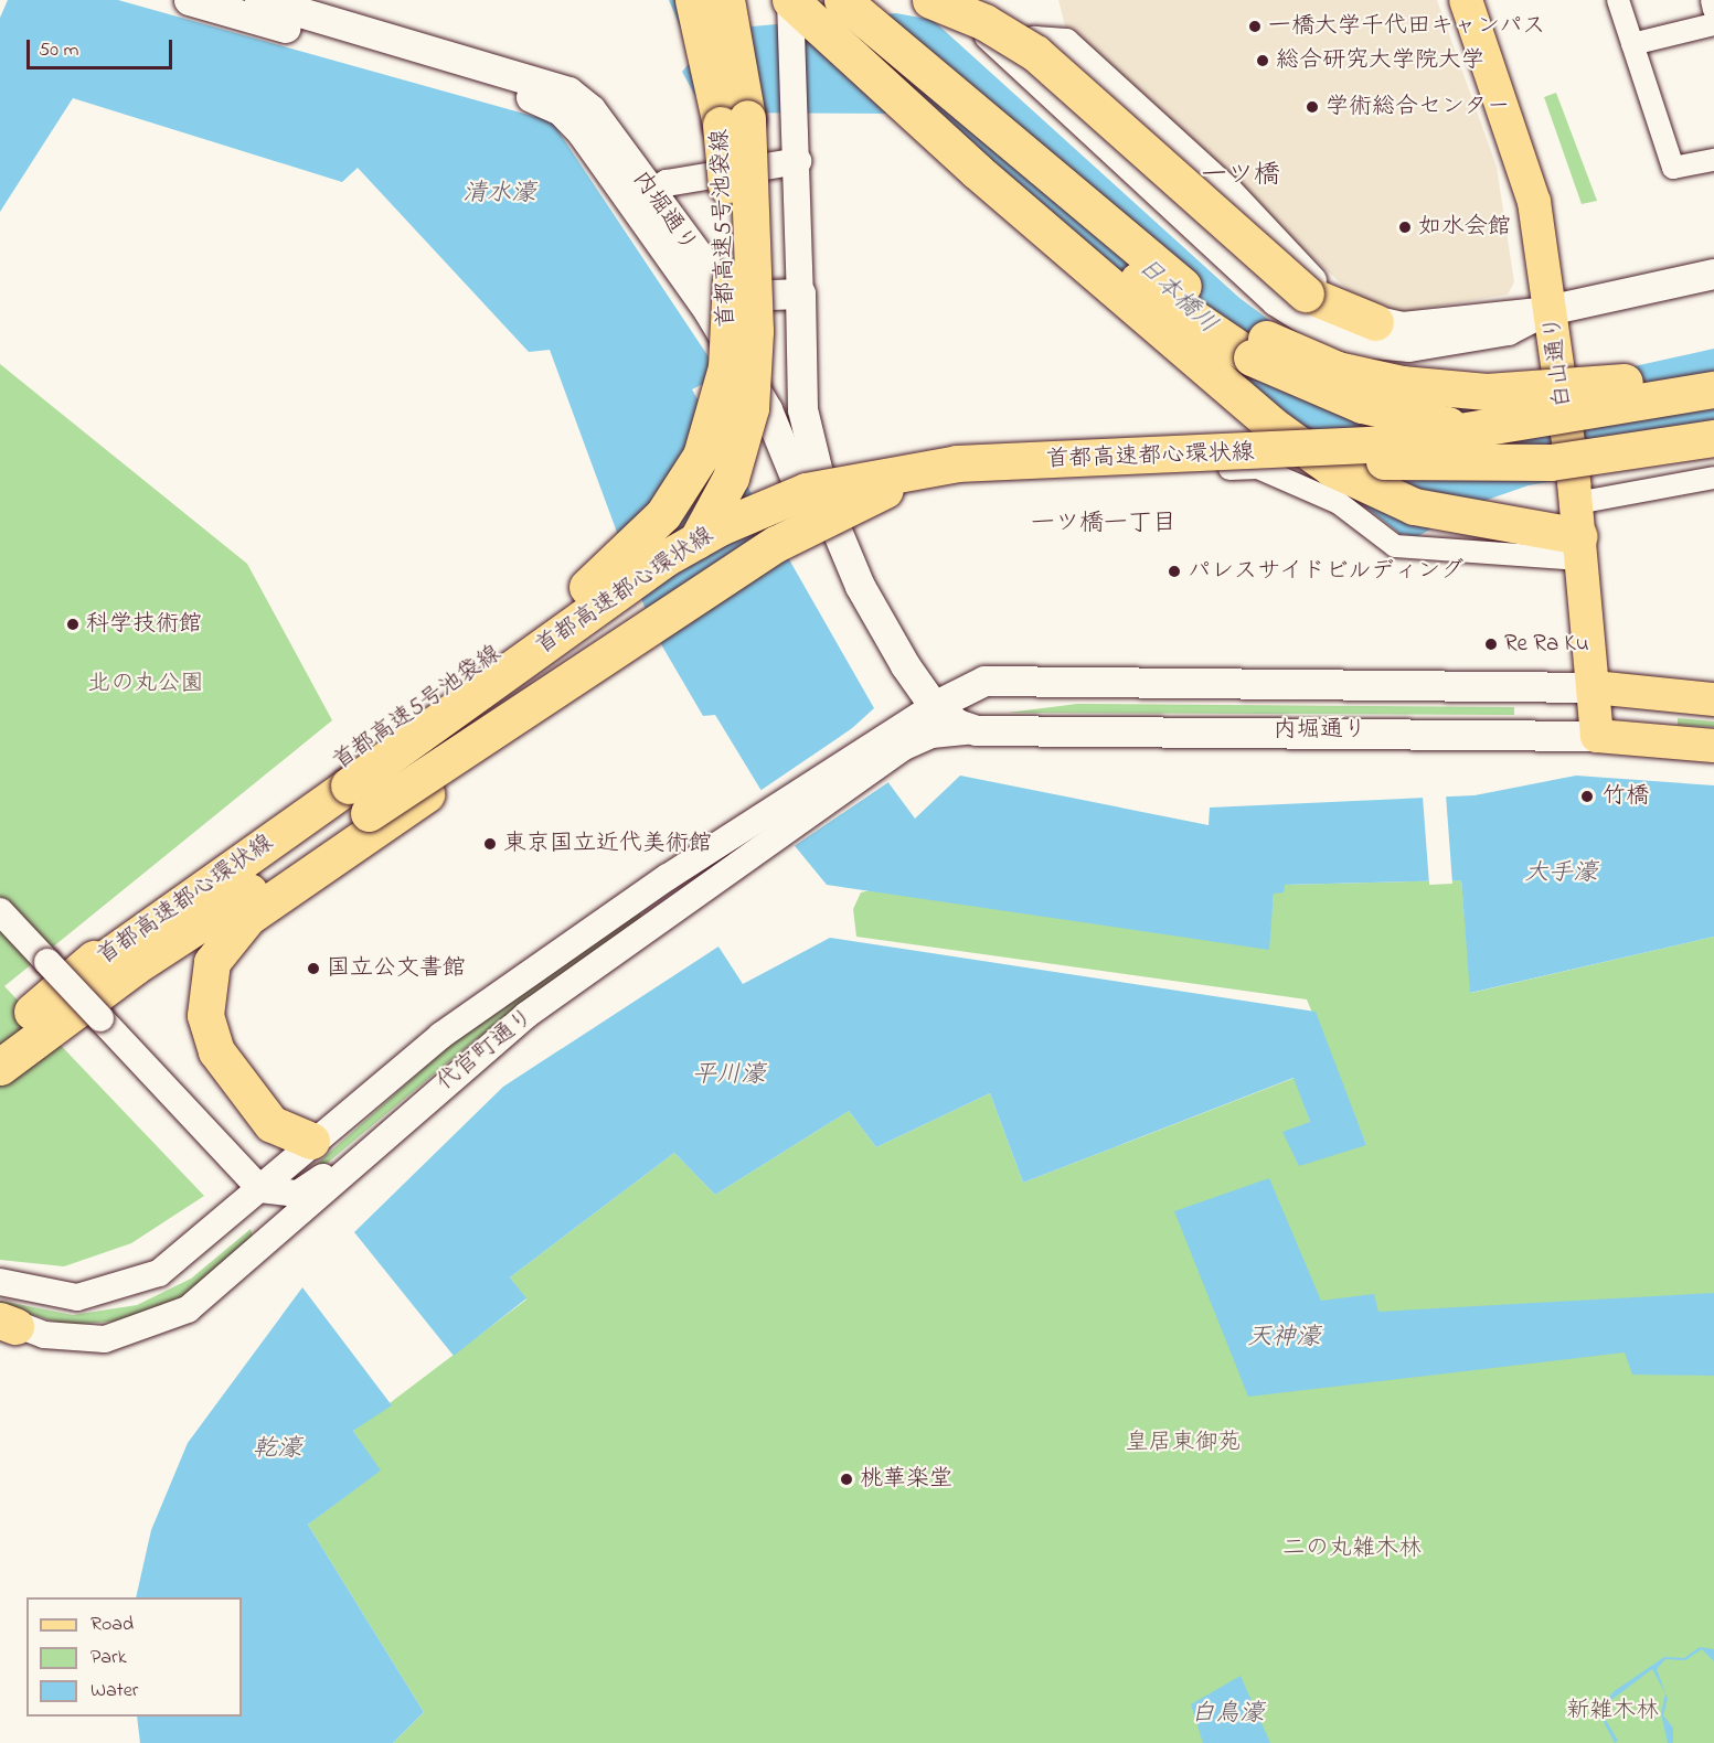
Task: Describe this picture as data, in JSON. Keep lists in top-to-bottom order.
{
  "streets": {
    "highway": ["首都高速5号池袋線", "首都高速都心環状線"],
    "main road": ["内堀通り", "白山通り"],
    "street": ["代官町通り"]
  },
  "crossings": [
    ["内堀通り", "白山通り"],
    ["内堀通り", "代官町通り"],
    ["首都高速5号池袋線", "首都高速都心環状線"]
  ],
  "districts": ["一ツ橋", "一ツ橋一丁目"],
  "water": [
    "清水濠",
    "日本橋川",
    "大手濠",
    "平川濠",
    "天神濠",
    "乾濠",
    "白鳥濠"
  ],
  "parks": [
    "北の丸公園",
    "皇居東御苑",
    "二の丸雑木林",
    "新雑木林"
  ],
  "places": [
    "一橋大学千代田キャンパス",
    "総合研究大学院大学",
    "学術総合センター",
    "如水会館",
    "パレスサイドビルディング",
    "科学技術館",
    "Re Ra Ku",
    "竹橋",
    "東京国立近代美術館",
    "国立公文書館",
    "桃華楽堂"
  ],
  "legend": ["Road", "Park", "Water"],
  "scale_bar": "50 m"
}
